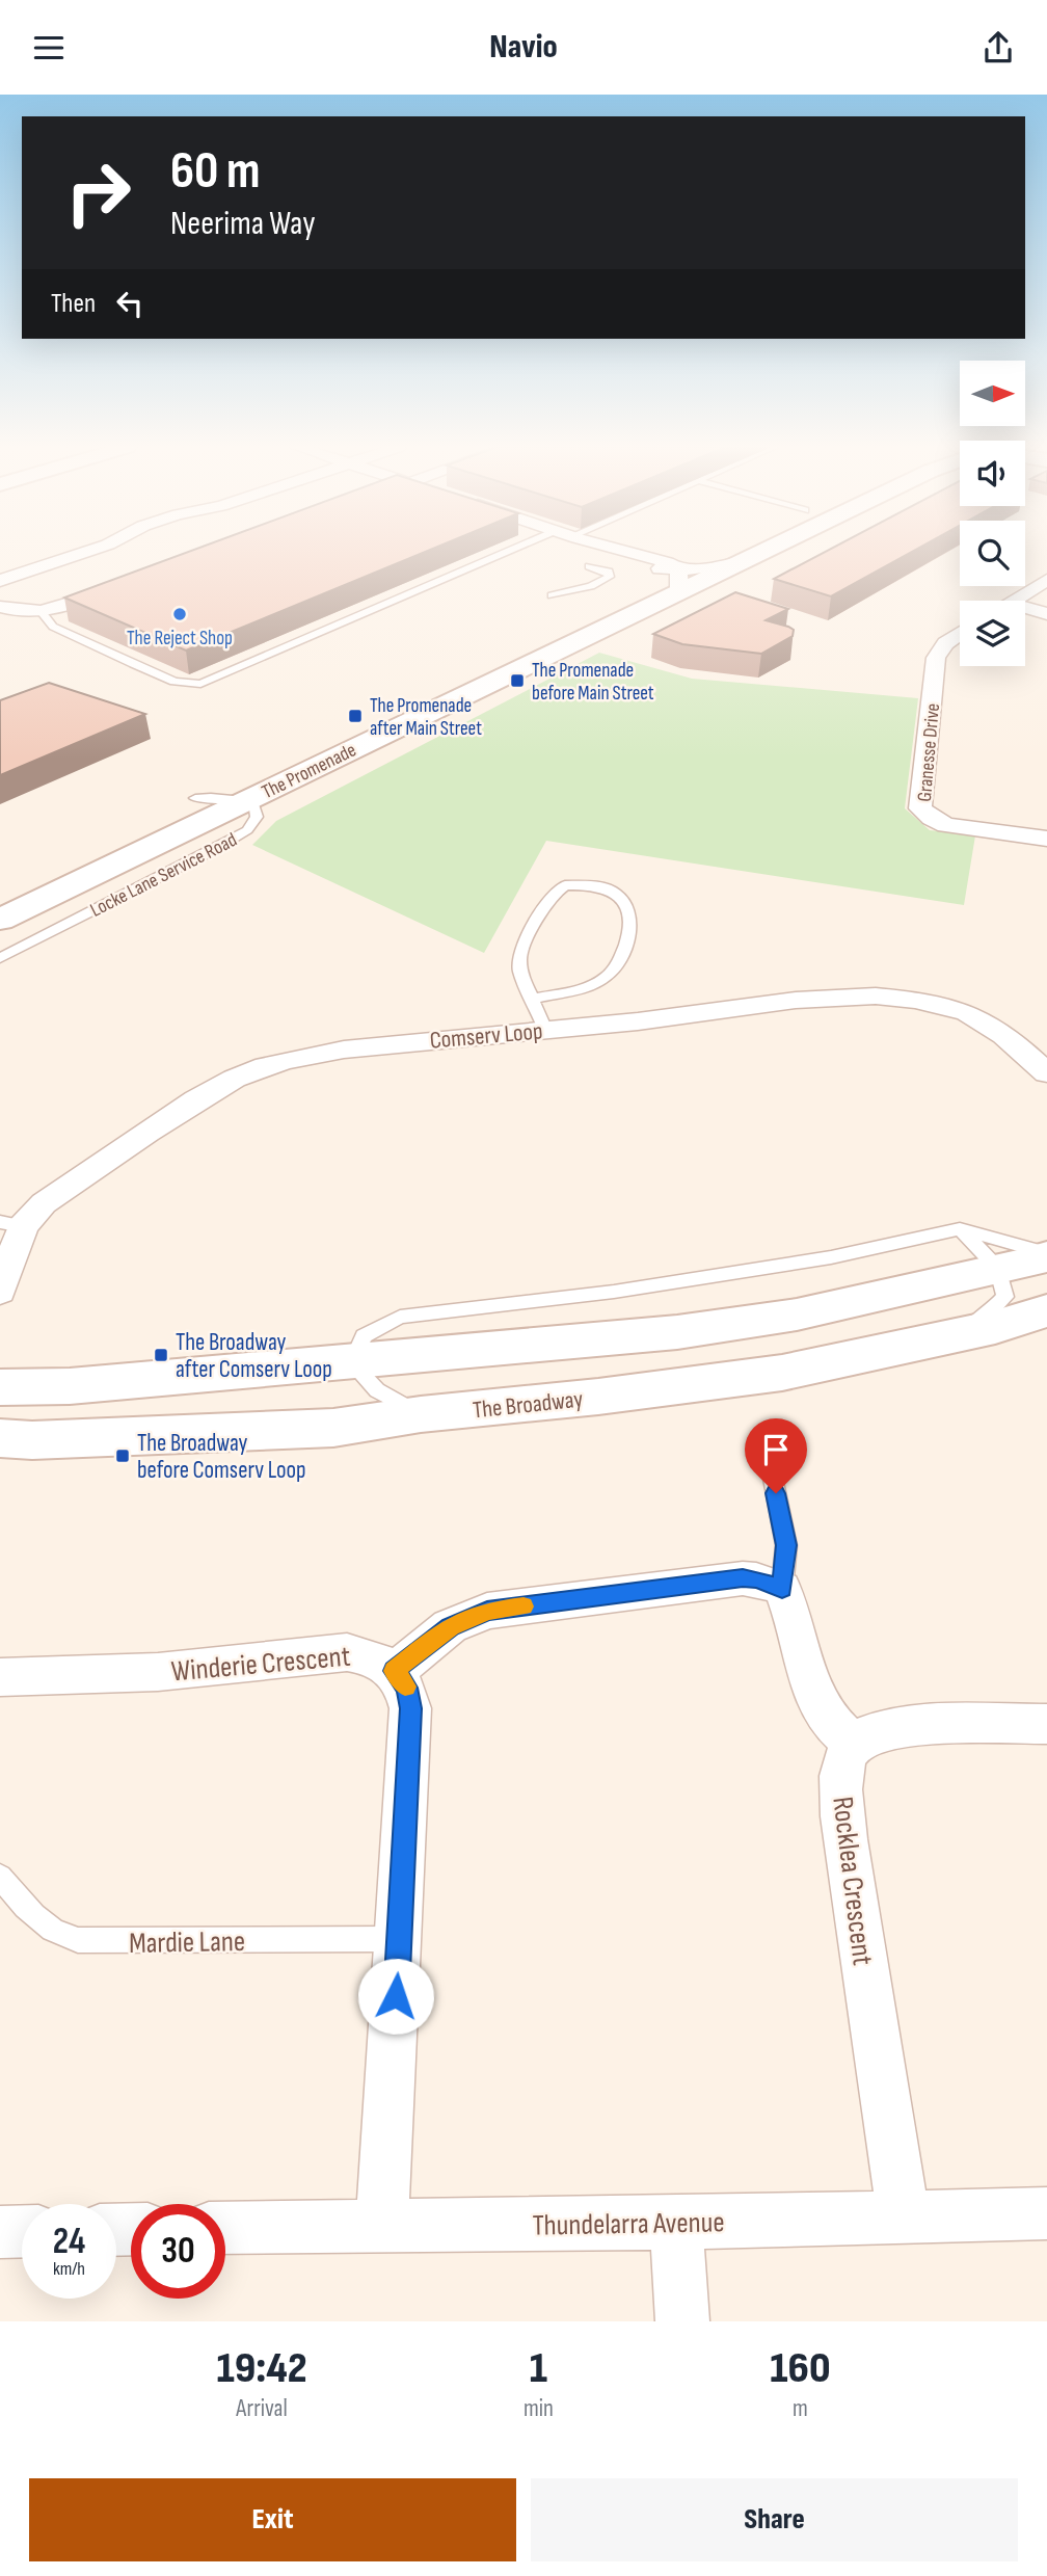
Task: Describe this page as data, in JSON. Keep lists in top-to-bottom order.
{
  "streets": {
    "main road": ["The Promenade", "The Broadway"],
    "street": [
      "Granesse Drive",
      "Comserv Loop",
      "Winderie Crescent",
      "Rocklea Crescent",
      "Thundelarra Avenue"
    ],
    "lane": ["Locke Lane Service Road", "Mardie Lane"]
  },
  "crossings": [
    ["The Promenade", "Locke Lane Service Road"],
    ["Rocklea Crescent", "Thundelarra Avenue"]
  ],
  "places": {
    "other": ["The Reject Shop"],
    "transit": [
      "The Promenade before Main Street",
      "The Promenade after Main Street",
      "The Broadway after Comserv Loop",
      "The Broadway before Comserv Loop"
    ]
  },
  "north": "right",
  "page": {
    "header": "Navio",
    "turn": ["60 m", "Neerima Way"],
    "then": "Then",
    "speed": "24 km/h",
    "limit": "30",
    "eta": [
      "19:42",
      "Arrival",
      "1",
      "min",
      "160",
      "m"
    ],
    "buttons": ["Exit", "Share"]
  }
}
